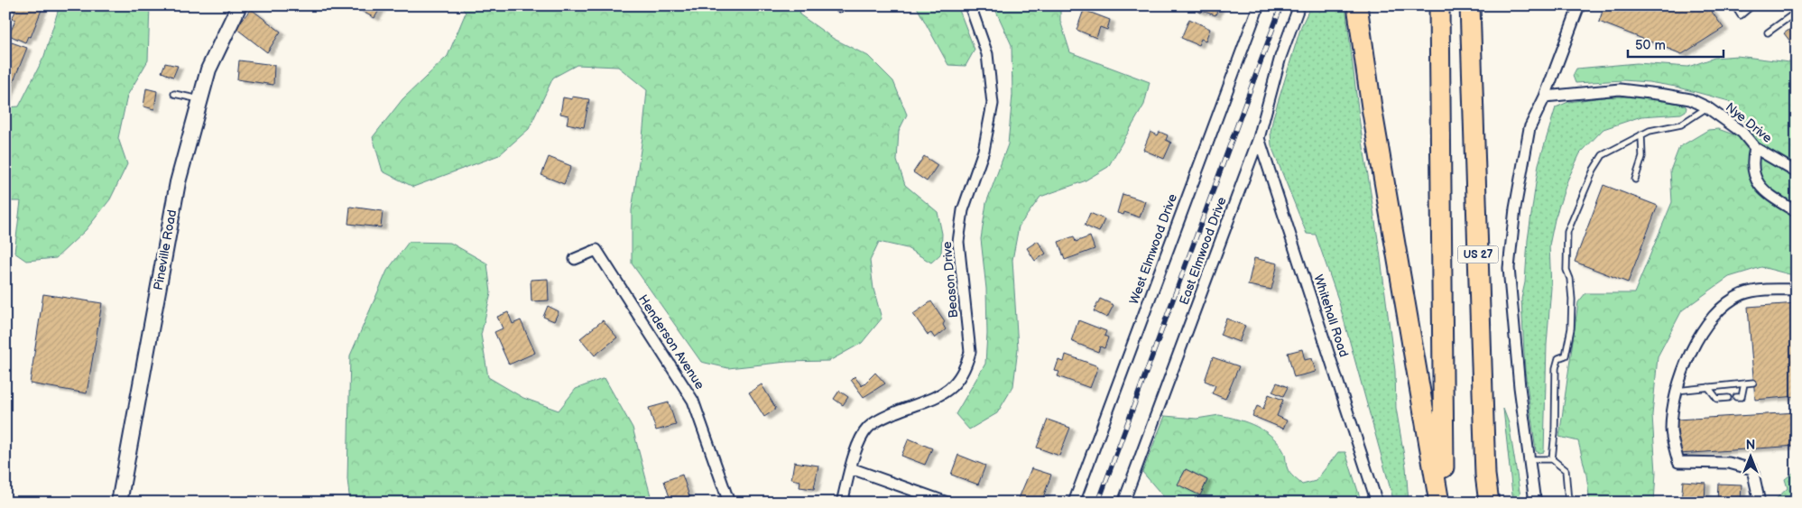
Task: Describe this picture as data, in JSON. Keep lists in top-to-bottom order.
{
  "streets": {
    "highway": ["US 27"],
    "main road": ["Pineville Road"],
    "street": [
      "Nye Drive",
      "West Elmwood Drive",
      "East Elmwood Drive",
      "Beason Drive",
      "Whitehall Road",
      "Henderson Avenue"
    ]
  },
  "crossings": [
    ["East Elmwood Drive", "Whitehall Road"]
  ],
  "scale_bar": "50 m",
  "north": "top"
}
